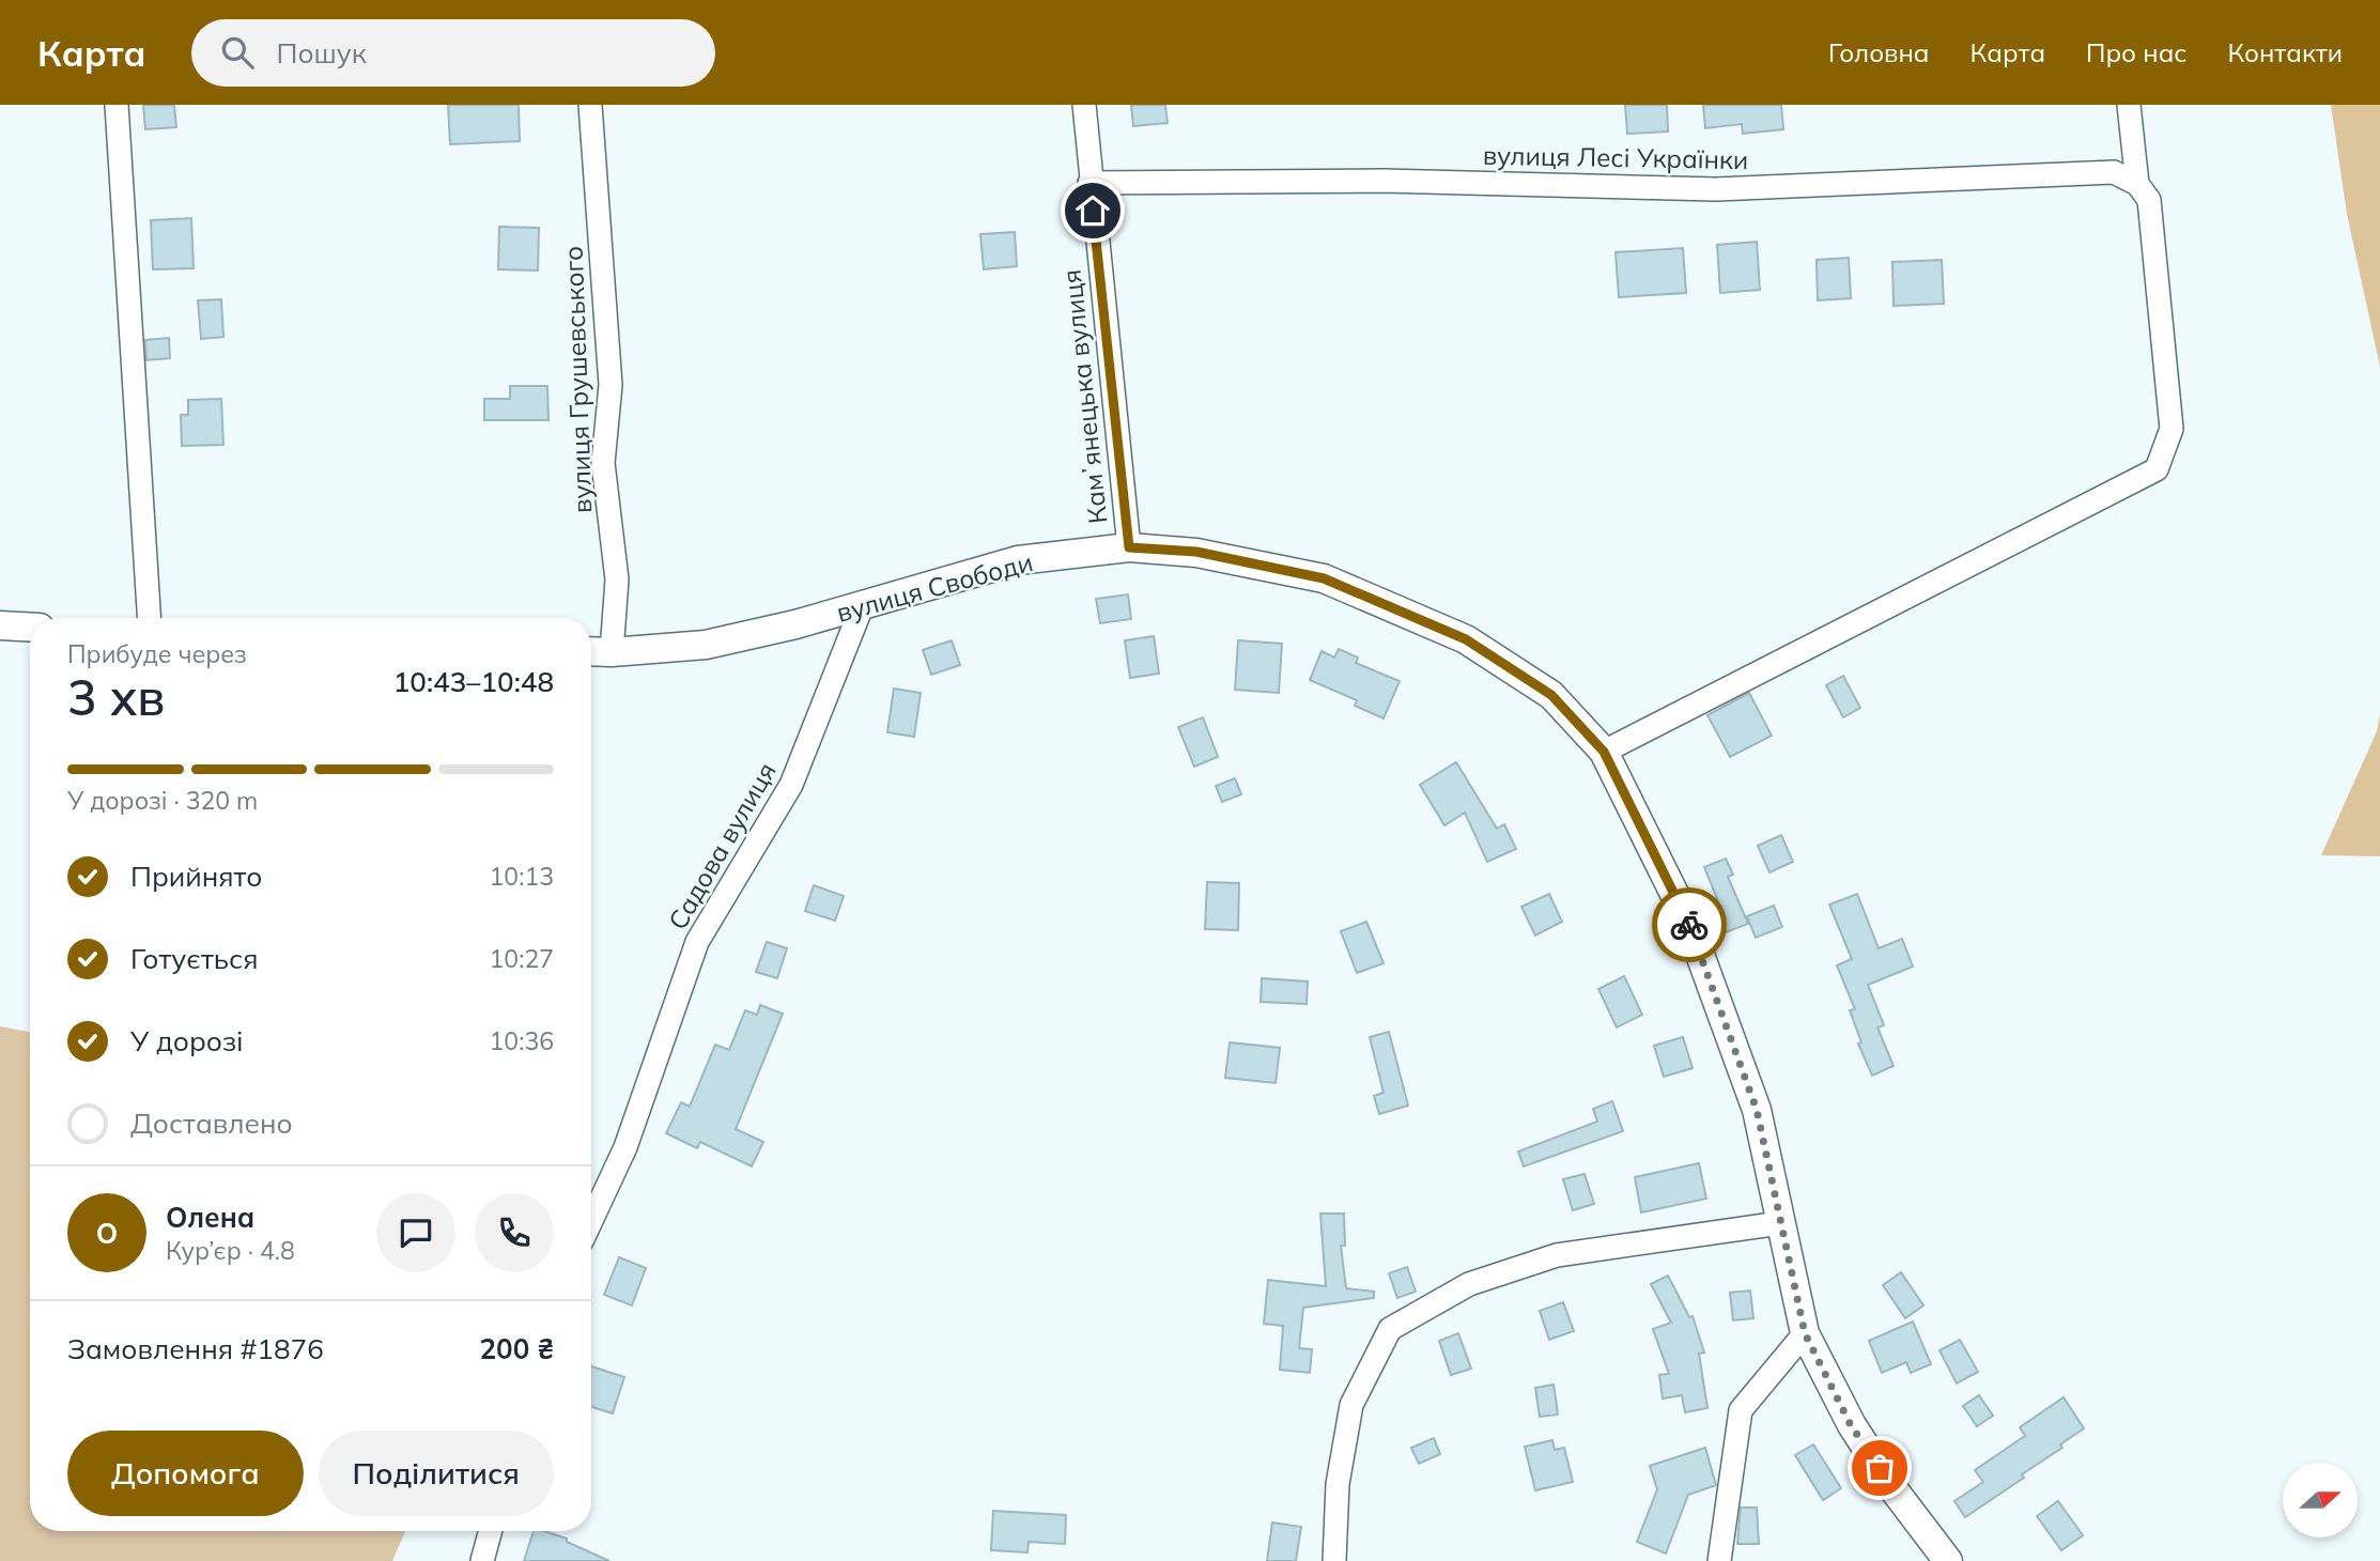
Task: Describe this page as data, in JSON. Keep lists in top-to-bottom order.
{
  "streets": {
    "street": [
      "вулиця Лесі Українки",
      "вулиця Грушевського",
      "Камʼянецька вулиця",
      "вулиця Свободи",
      "Садова вулиця"
    ]
  },
  "crossings": [
    ["вулиця Лесі Українки", "Камʼянецька вулиця"],
    ["вулиця Грушевського", "вулиця Свободи"],
    ["Камʼянецька вулиця", "вулиця Свободи"],
    ["вулиця Свободи", "Садова вулиця"]
  ],
  "north": "right",
  "page": {
    "header": "Карта",
    "search": "Пошук",
    "nav": [
      "Головна",
      "Карта",
      "Про нас",
      "Контакти"
    ],
    "heading": ["3 хв", "Прибуде через", "10:43–10:48"],
    "panel": [
      "Олена",
      "Кур’єр · 4.8",
      "Замовлення #1876",
      "200 ₴"
    ],
    "bar": "У дорозі · 320 m",
    "list": [
      ["Прийнято", "10:13"],
      ["Готується", "10:27"],
      ["У дорозі", "10:36"],
      "Доставлено"
    ],
    "round": "О",
    "buttons": ["Допомога", "Поділитися"]
  }
}
